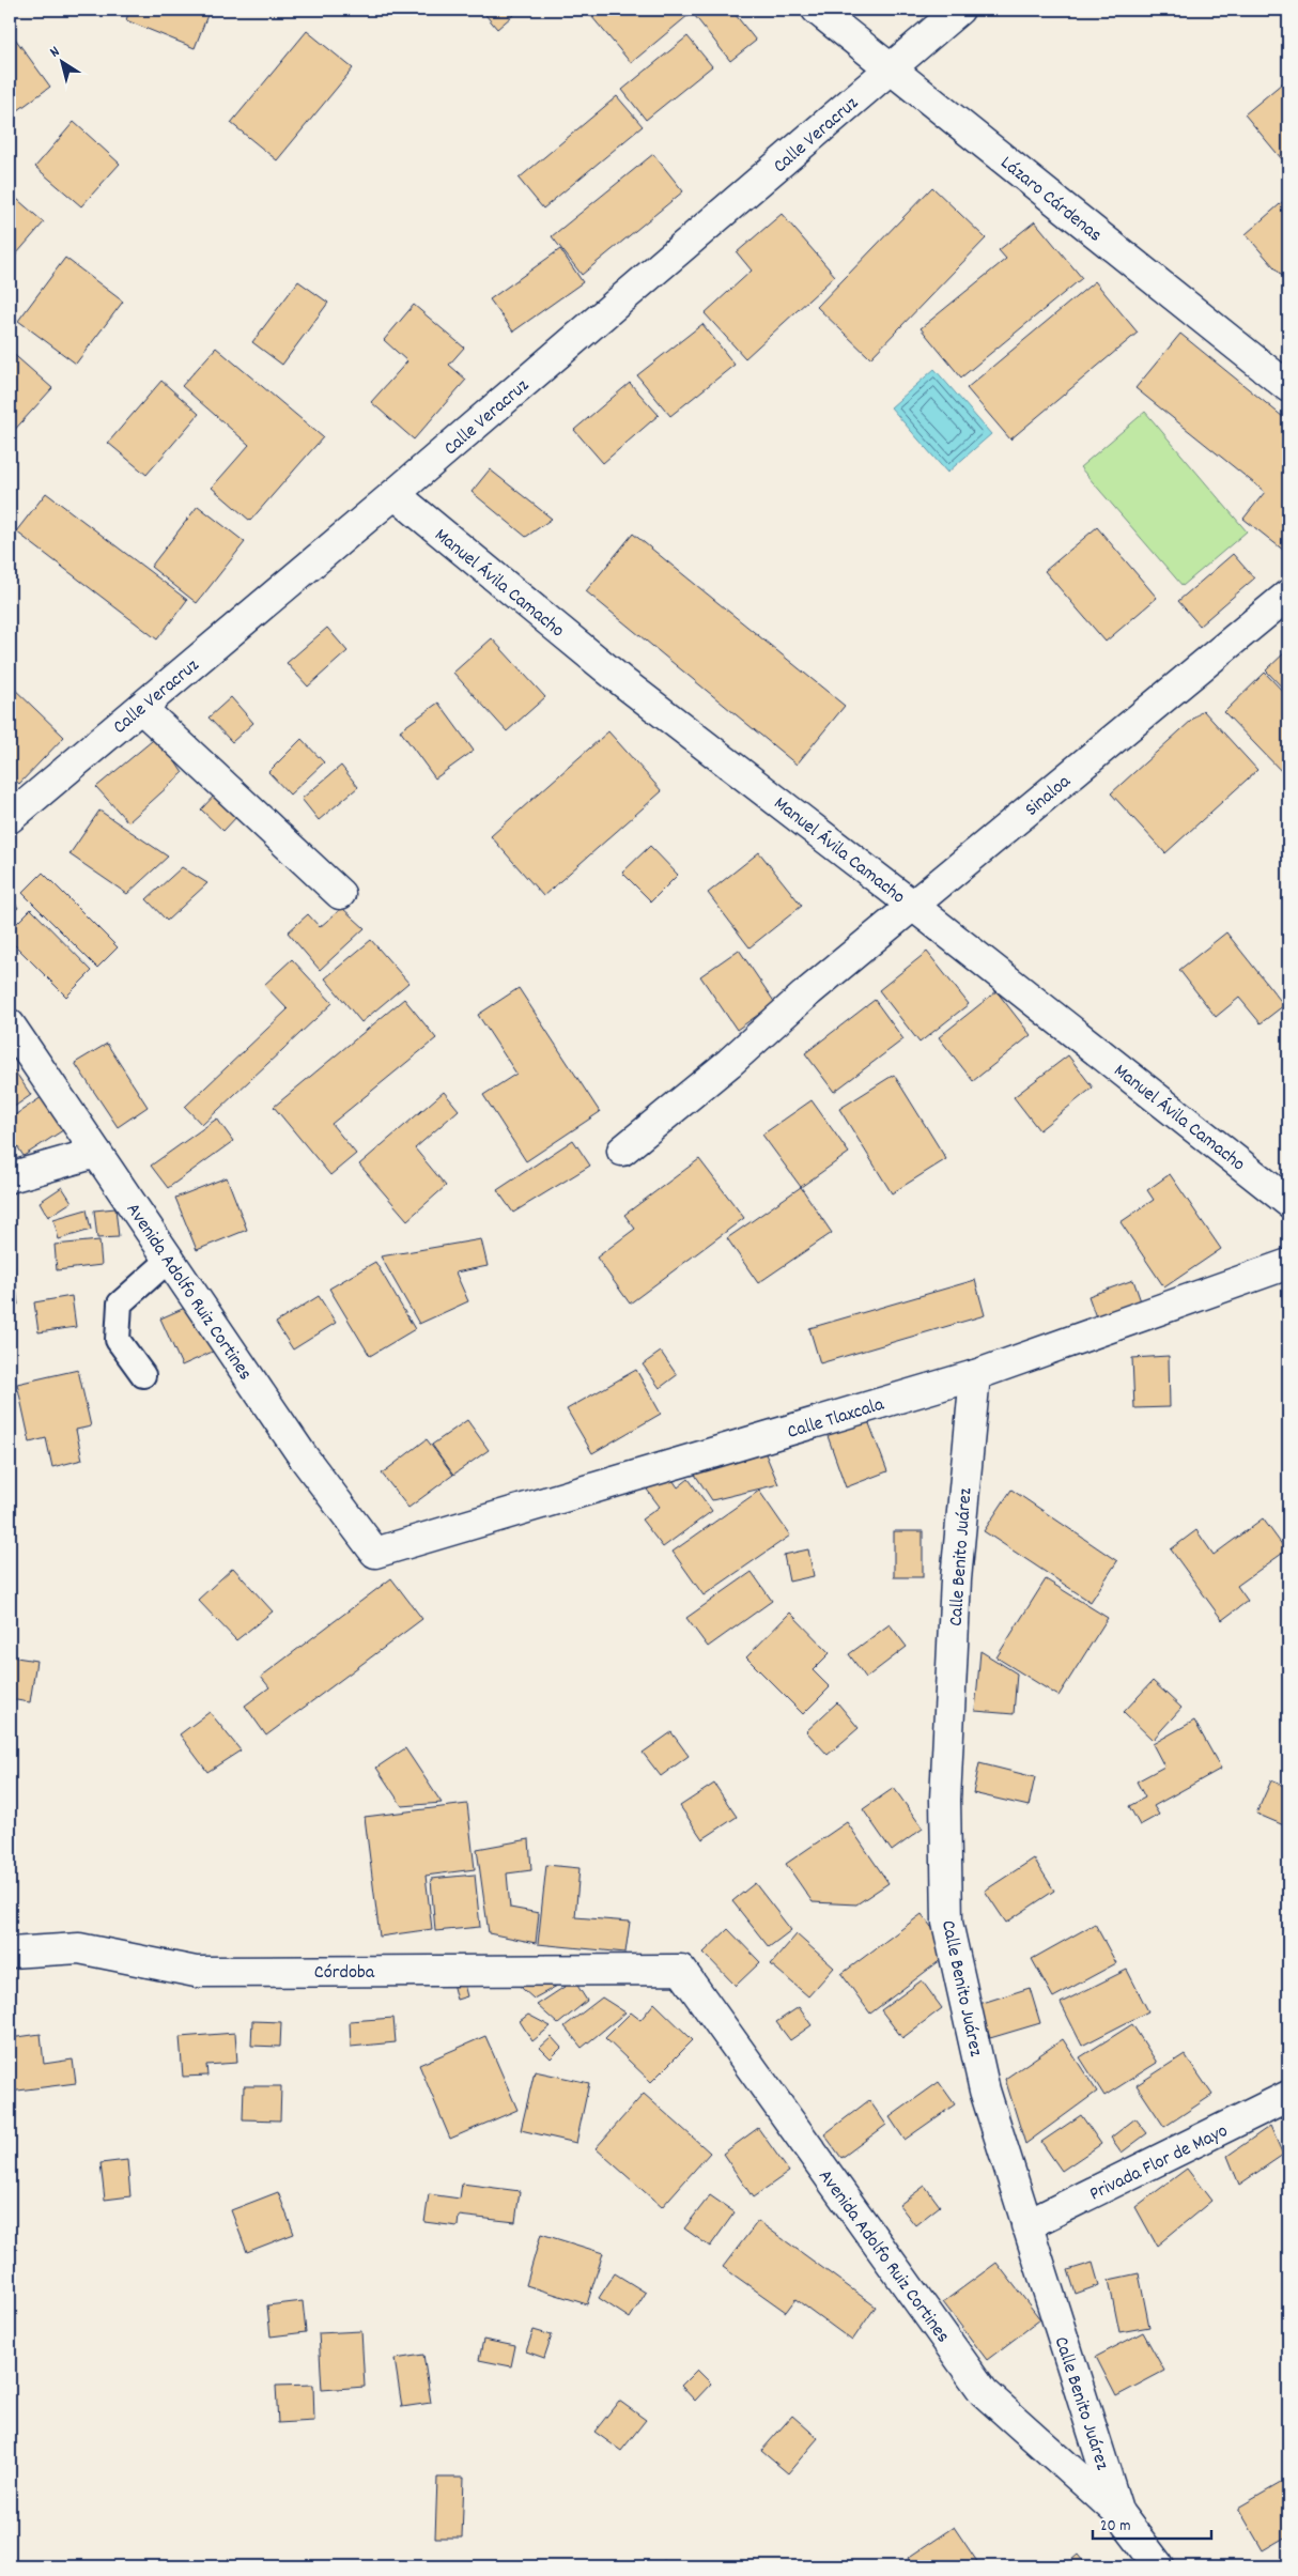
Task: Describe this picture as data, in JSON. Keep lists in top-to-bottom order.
{
  "streets": {
    "street": [
      "Calle Veracruz",
      "Lázaro Cárdenas",
      "Manuel Ávila Camacho",
      "Sinaloa",
      "Avenida Adolfo Ruiz Cortines",
      "Calle Tlaxcala",
      "Calle Benito Juárez",
      "Córdoba",
      "Privada Flor de Mayo"
    ]
  },
  "crossings": [
    ["Calle Veracruz", "Lázaro Cárdenas"],
    ["Calle Veracruz", "Manuel Ávila Camacho"],
    ["Manuel Ávila Camacho", "Sinaloa"],
    ["Avenida Adolfo Ruiz Cortines", "Calle Tlaxcala"],
    ["Avenida Adolfo Ruiz Cortines", "Calle Benito Juárez"],
    ["Avenida Adolfo Ruiz Cortines", "Córdoba"],
    ["Calle Tlaxcala", "Calle Benito Juárez"],
    ["Calle Benito Juárez", "Privada Flor de Mayo"]
  ],
  "scale_bar": "20 m",
  "north": "top left"
}
